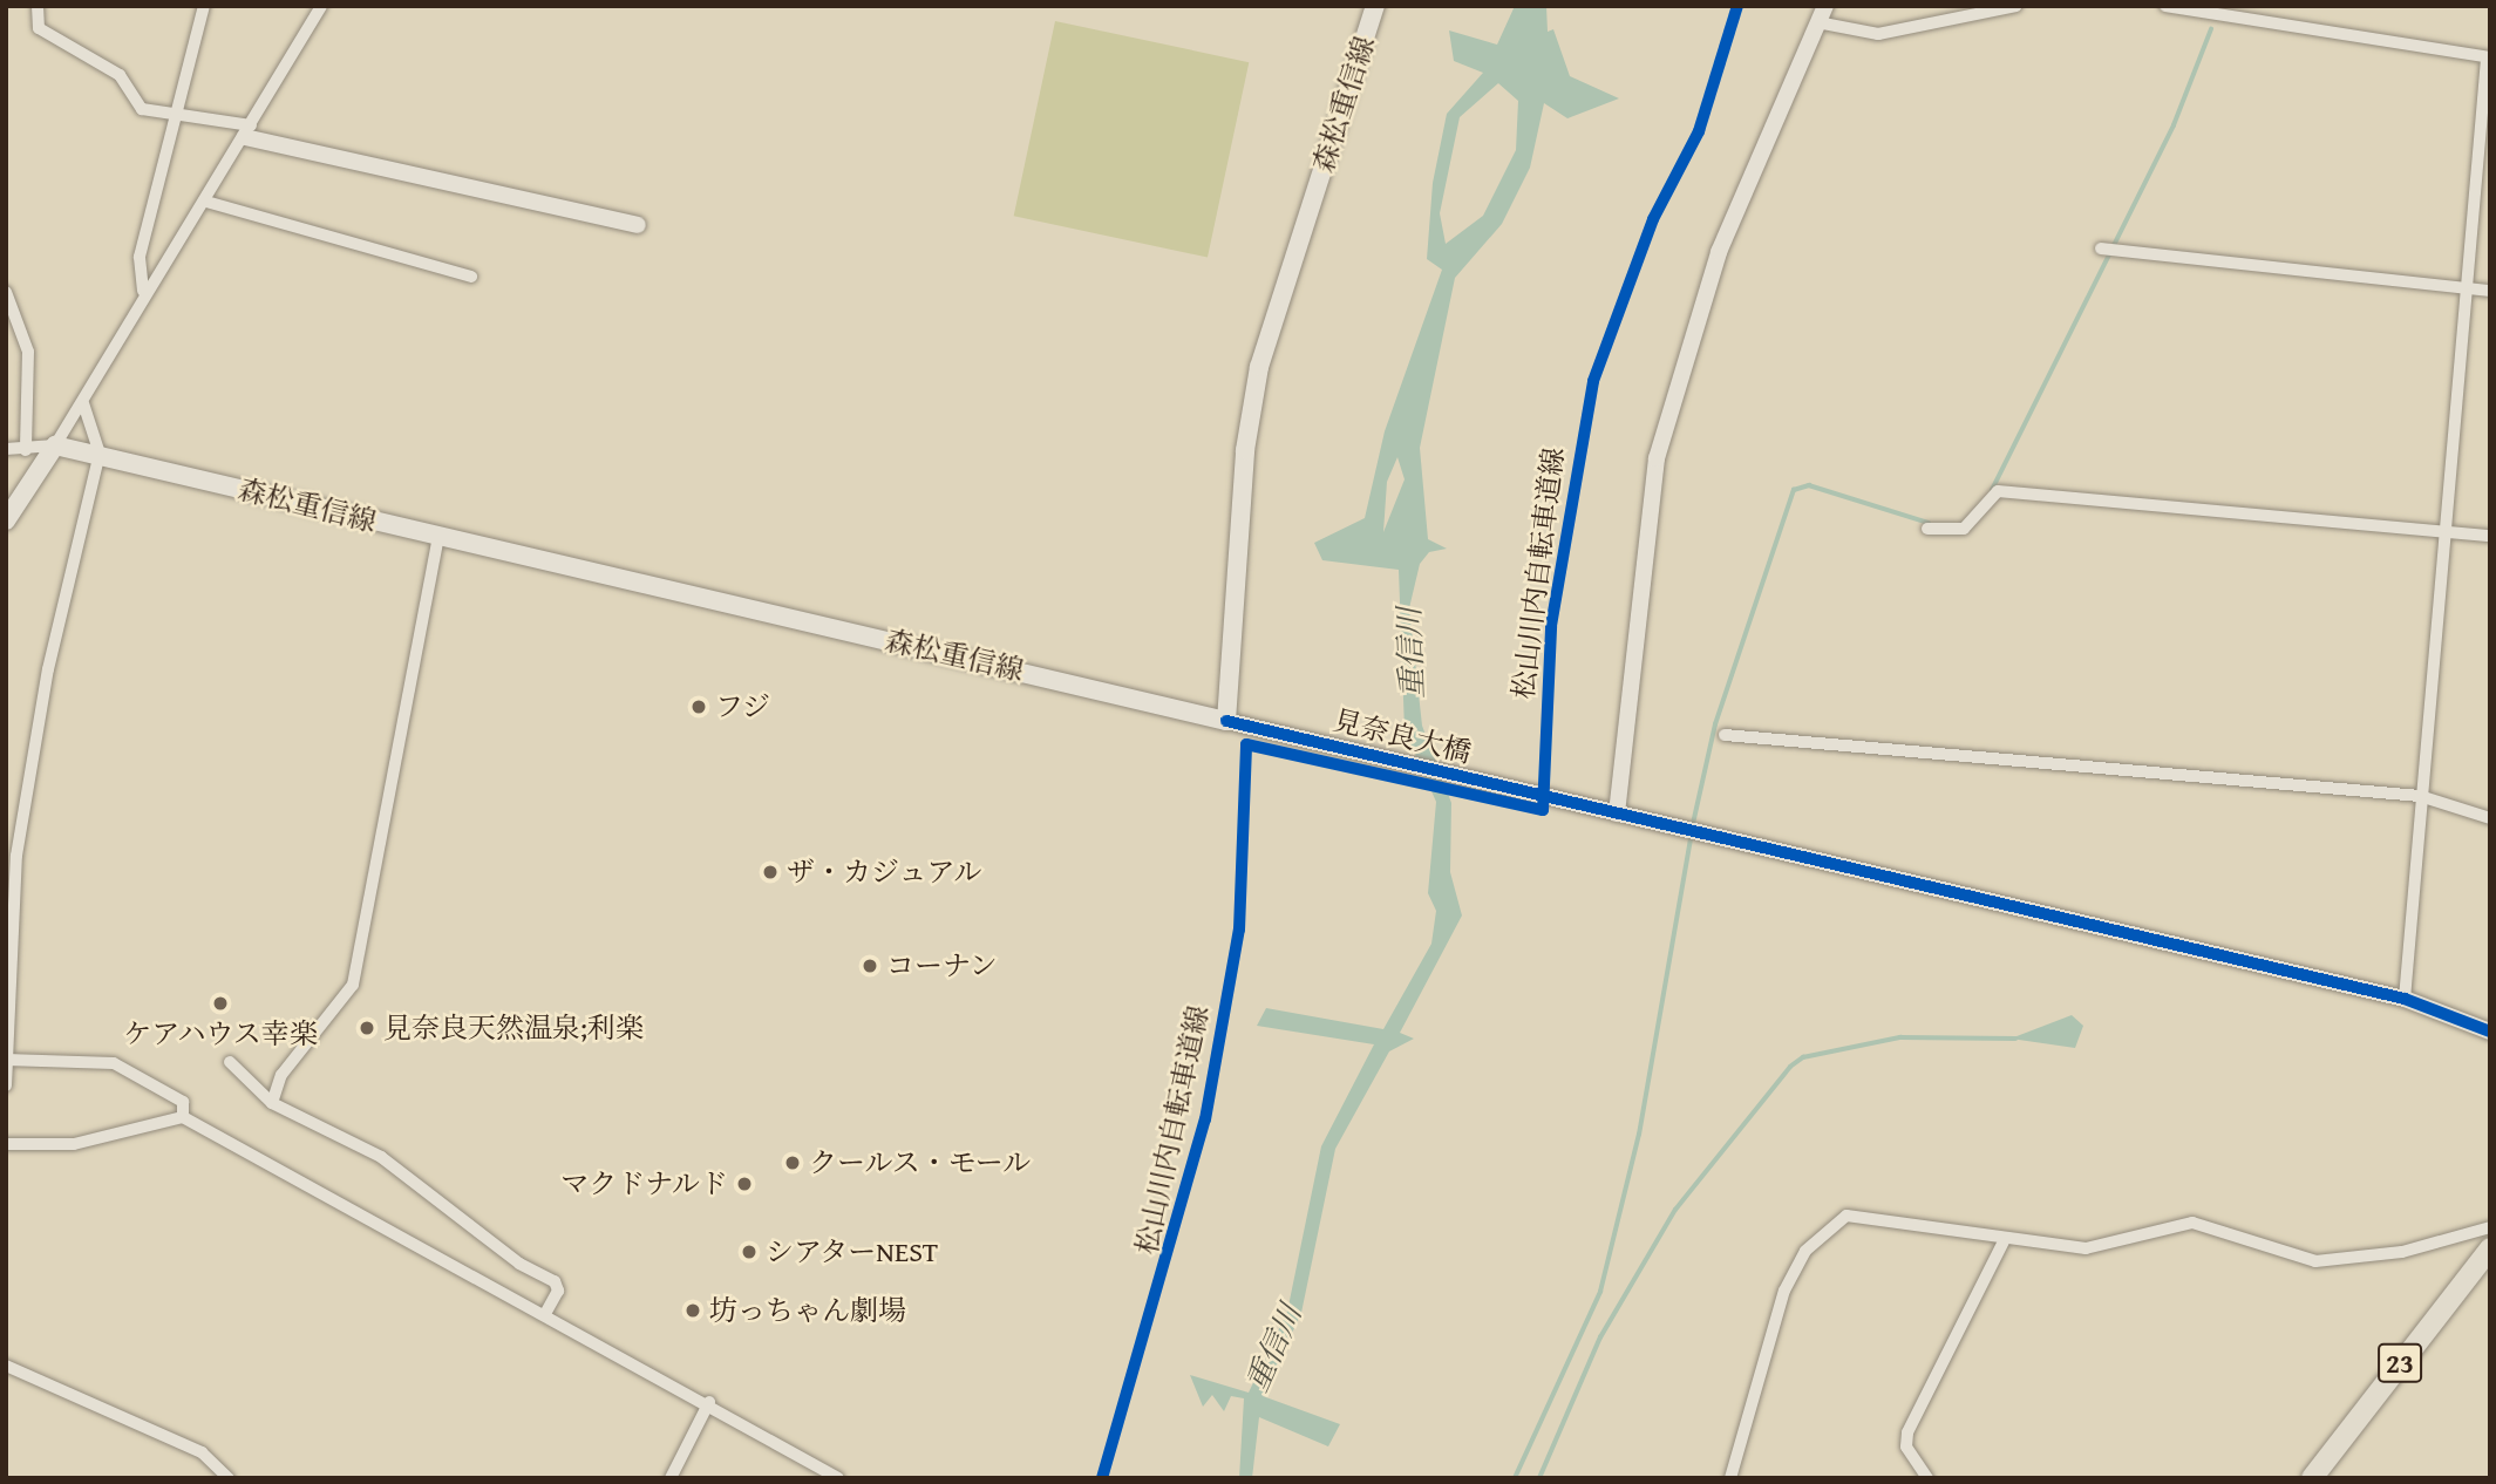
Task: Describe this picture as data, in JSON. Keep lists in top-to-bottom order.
{
  "streets": {
    "main road": ["森松重信線", "23"],
    "street": ["見奈良大橋"],
    "cycle path": ["松山川内自転車道線"]
  },
  "crossings": [
    ["森松重信線", "見奈良大橋"]
  ],
  "water": ["重信川"],
  "places": [
    "フジ",
    "ザ・カジュアル",
    "コーナン",
    "ケアハウス幸楽",
    "見奈良天然温泉;利楽",
    "クールス・モール",
    "マクドナルド",
    "シアターNEST",
    "坊っちゃん劇場"
  ]
}
